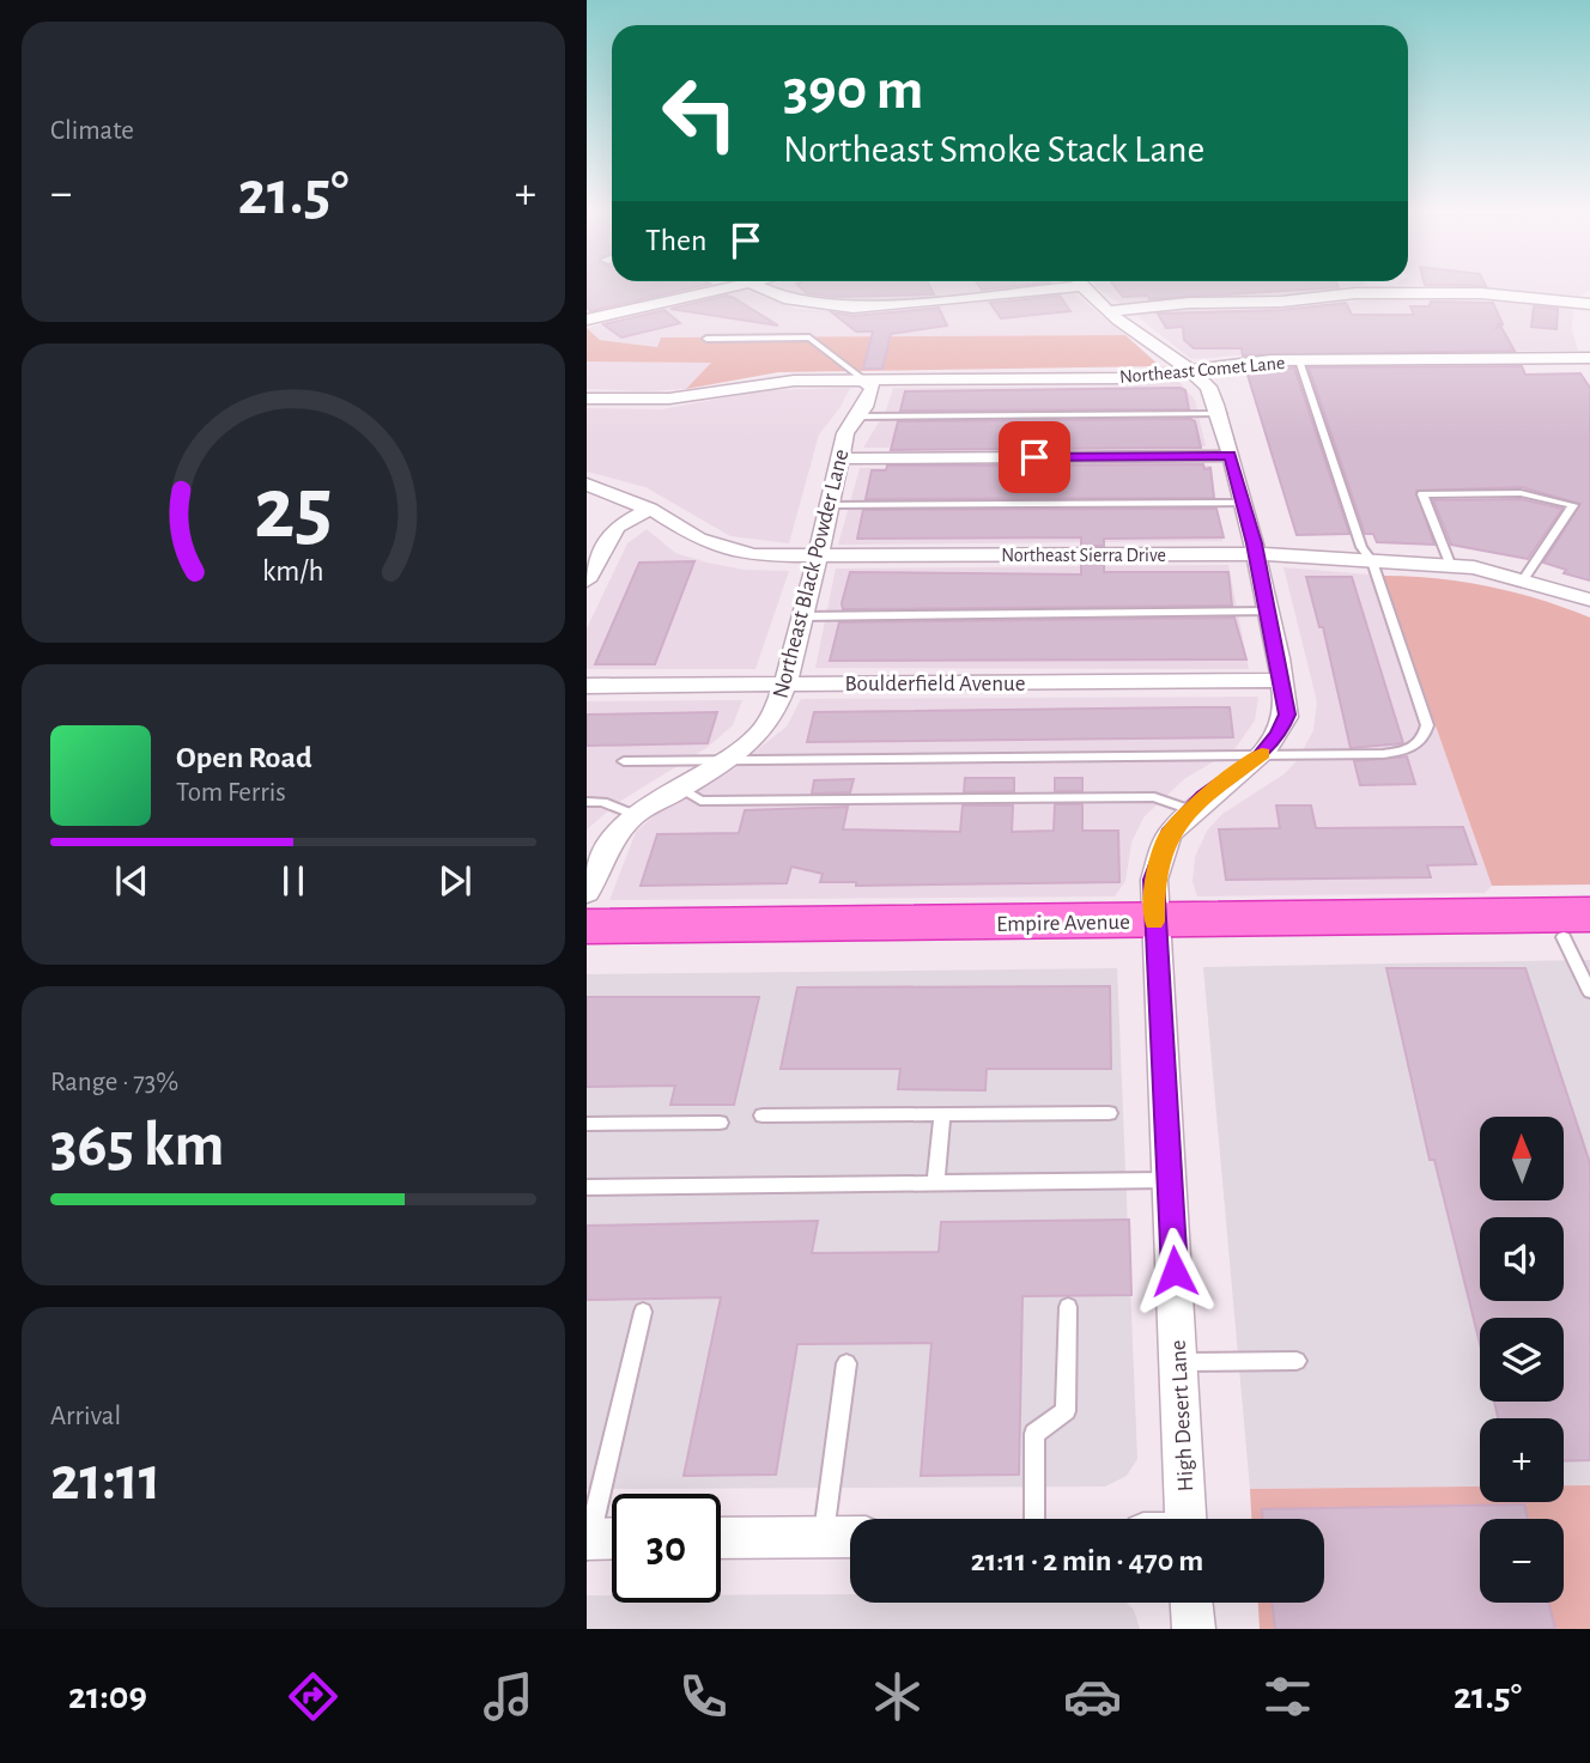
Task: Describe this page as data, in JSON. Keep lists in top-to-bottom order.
{
  "streets": {
    "highway": ["Empire Avenue"],
    "street": [
      "Northeast Comet Lane",
      "Northeast Sierra Drive",
      "Northeast Black Powder Lane",
      "Boulderfield Avenue",
      "High Desert Lane"
    ]
  },
  "crossings": [
    ["Northeast Comet Lane", "Northeast Black Powder Lane"],
    ["Northeast Comet Lane", "High Desert Lane"],
    ["Northeast Sierra Drive", "Northeast Black Powder Lane"],
    ["Northeast Sierra Drive", "High Desert Lane"],
    ["Northeast Black Powder Lane", "Boulderfield Avenue"],
    ["Boulderfield Avenue", "High Desert Lane"],
    ["Empire Avenue", "High Desert Lane"]
  ],
  "north": "top",
  "page": {
    "tile": [
      "Climate",
      ["Range · 73%", "365 km"],
      ["Arrival", "21:11"]
    ],
    "turn": ["390 m", "Northeast Smoke Stack Lane"],
    "heat": ["−", "21.5°", "+"],
    "then": "Then",
    "song": ["Open Road", "Tom Ferris"],
    "map_buttons": ["+", "−"],
    "limit": "30",
    "trip": "21:11 · 2 min · 470 m",
    "tabs": ["21:09", "21.5°"],
    "gauge": ["25", "km/h"]
  }
}
